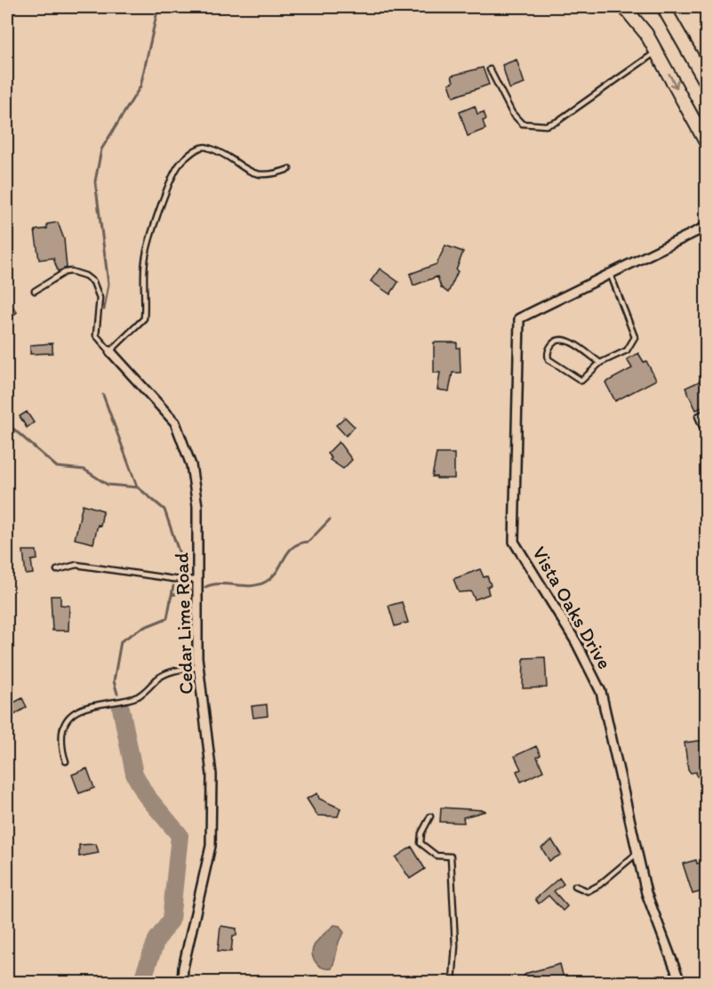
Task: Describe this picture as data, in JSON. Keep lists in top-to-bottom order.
{
  "streets": {
    "street": ["Vista Oaks Drive", "Cedar Lime Road"]
  }
}
